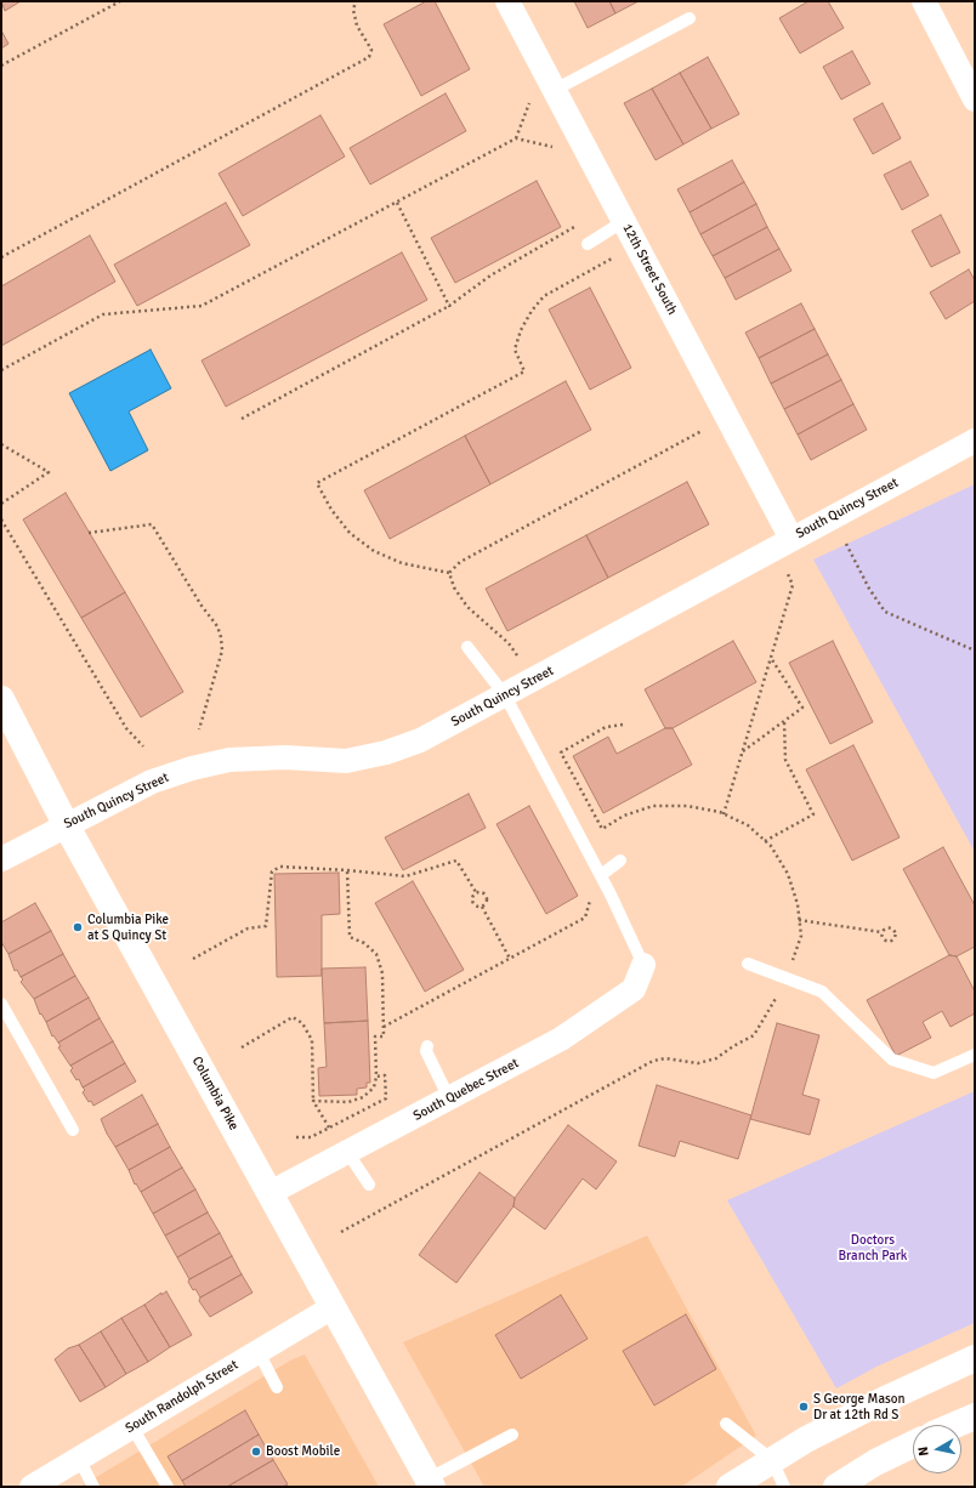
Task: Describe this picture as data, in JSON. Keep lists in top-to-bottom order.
{
  "streets": {
    "main road": ["Columbia Pike"],
    "street": [
      "12th Street South",
      "South Quincy Street",
      "South Quebec Street",
      "South Randolph Street"
    ]
  },
  "crossings": [
    ["12th Street South", "South Quincy Street"],
    ["South Quincy Street", "Columbia Pike"],
    ["South Quebec Street", "Columbia Pike"],
    ["Columbia Pike", "South Randolph Street"]
  ],
  "parks": ["Doctors Branch Park"],
  "places": ["Columbia Pike at S Quincy St", "S George Mason Dr at 12th Rd S", "Boost Mobile"],
  "north": "left"
}
